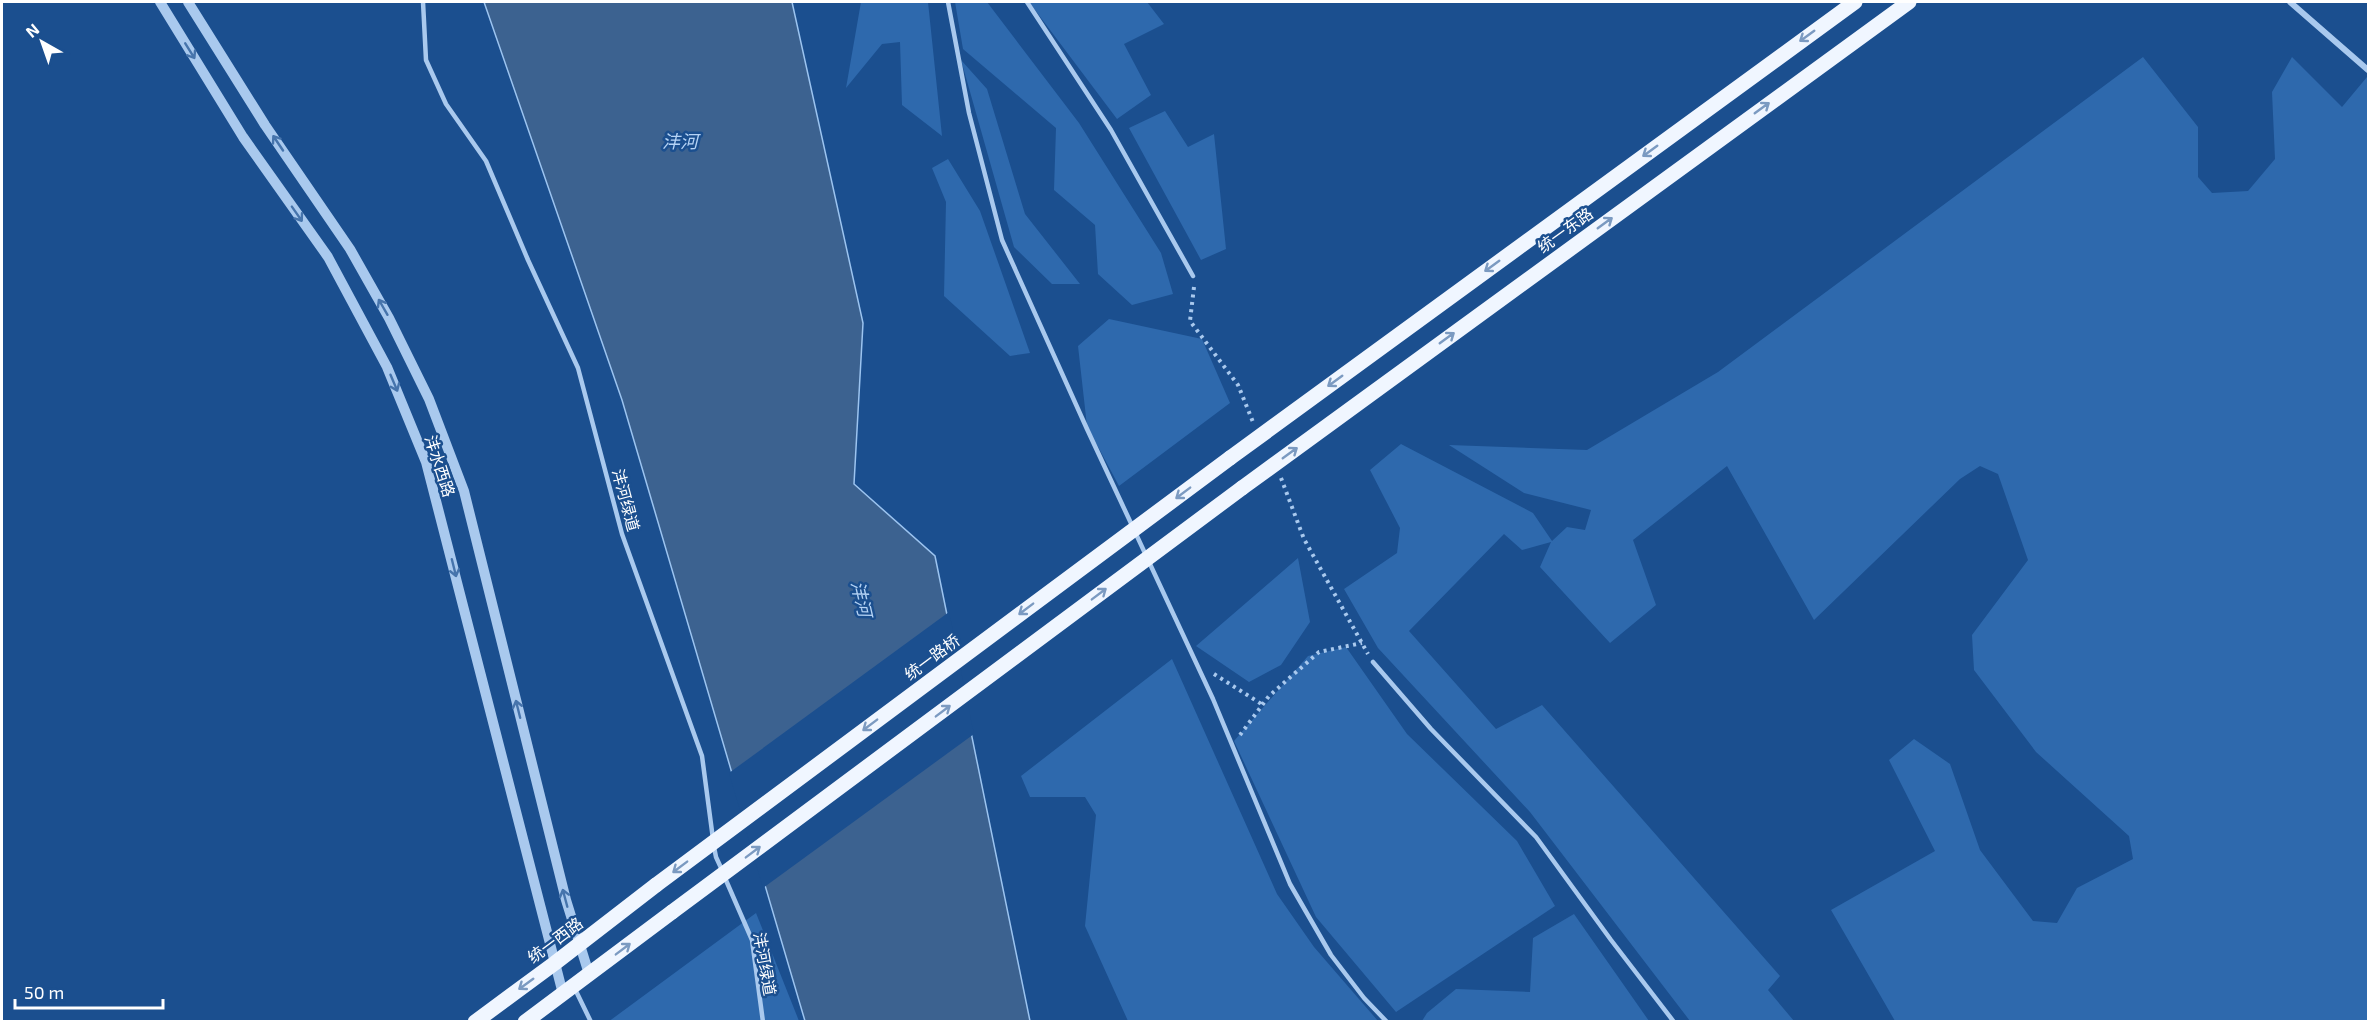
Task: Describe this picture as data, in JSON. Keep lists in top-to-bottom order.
{
  "streets": {
    "main road": ["统一东路", "统一路桥", "统一西路"],
    "street": ["沣水西路"],
    "lane": ["沣河绿道"]
  },
  "crossings": [
    ["统一东路", "沣水西路"],
    ["统一东路", "统一路桥"],
    ["沣水西路", "统一西路"],
    ["统一路桥", "统一西路"]
  ],
  "one_way": ["统一路桥"],
  "water": ["沣河"],
  "scale_bar": "50 m",
  "north": "top left"
}
